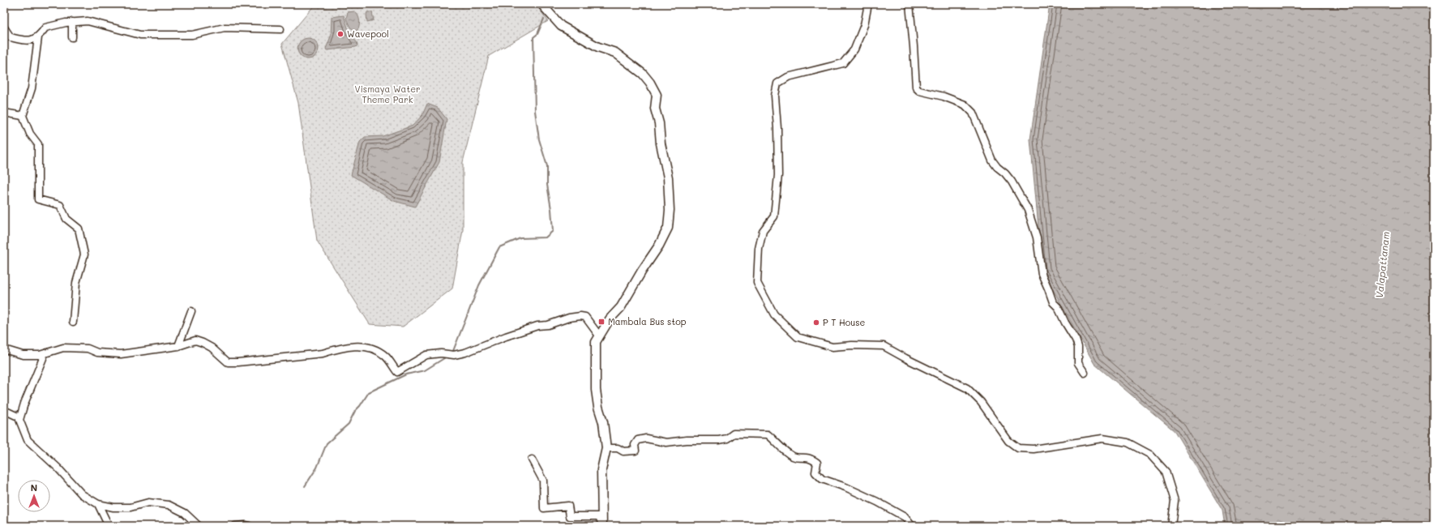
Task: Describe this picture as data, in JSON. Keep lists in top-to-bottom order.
{
  "water": ["Valapattanam"],
  "parks": ["Vismaya Water Theme Park"],
  "places": {
    "other": ["Wavepool", "P T House"],
    "transit": ["Mambala Bus stop"]
  },
  "north": "top"
}
